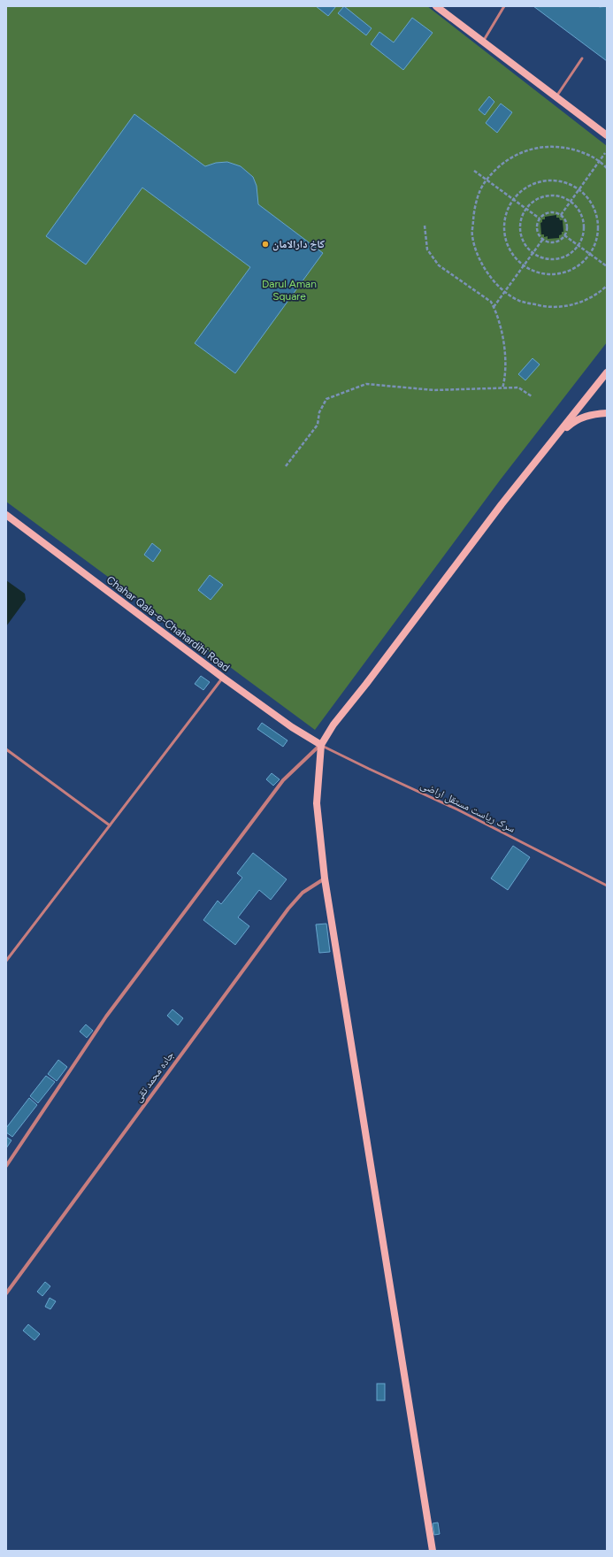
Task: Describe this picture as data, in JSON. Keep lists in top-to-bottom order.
{
  "streets": {
    "main road": ["Chahar Qala-e-Chahardihi Road"],
    "street": ["جاده محمد تقی"],
    "lane": ["سرک ریاست مستقل اراضی"]
  },
  "crossings": [
    ["Chahar Qala-e-Chahardihi Road", "سرک ریاست مستقل اراضی"]
  ],
  "parks": ["Darul Aman Square"],
  "places": ["کاخ دارالامان"]
}
